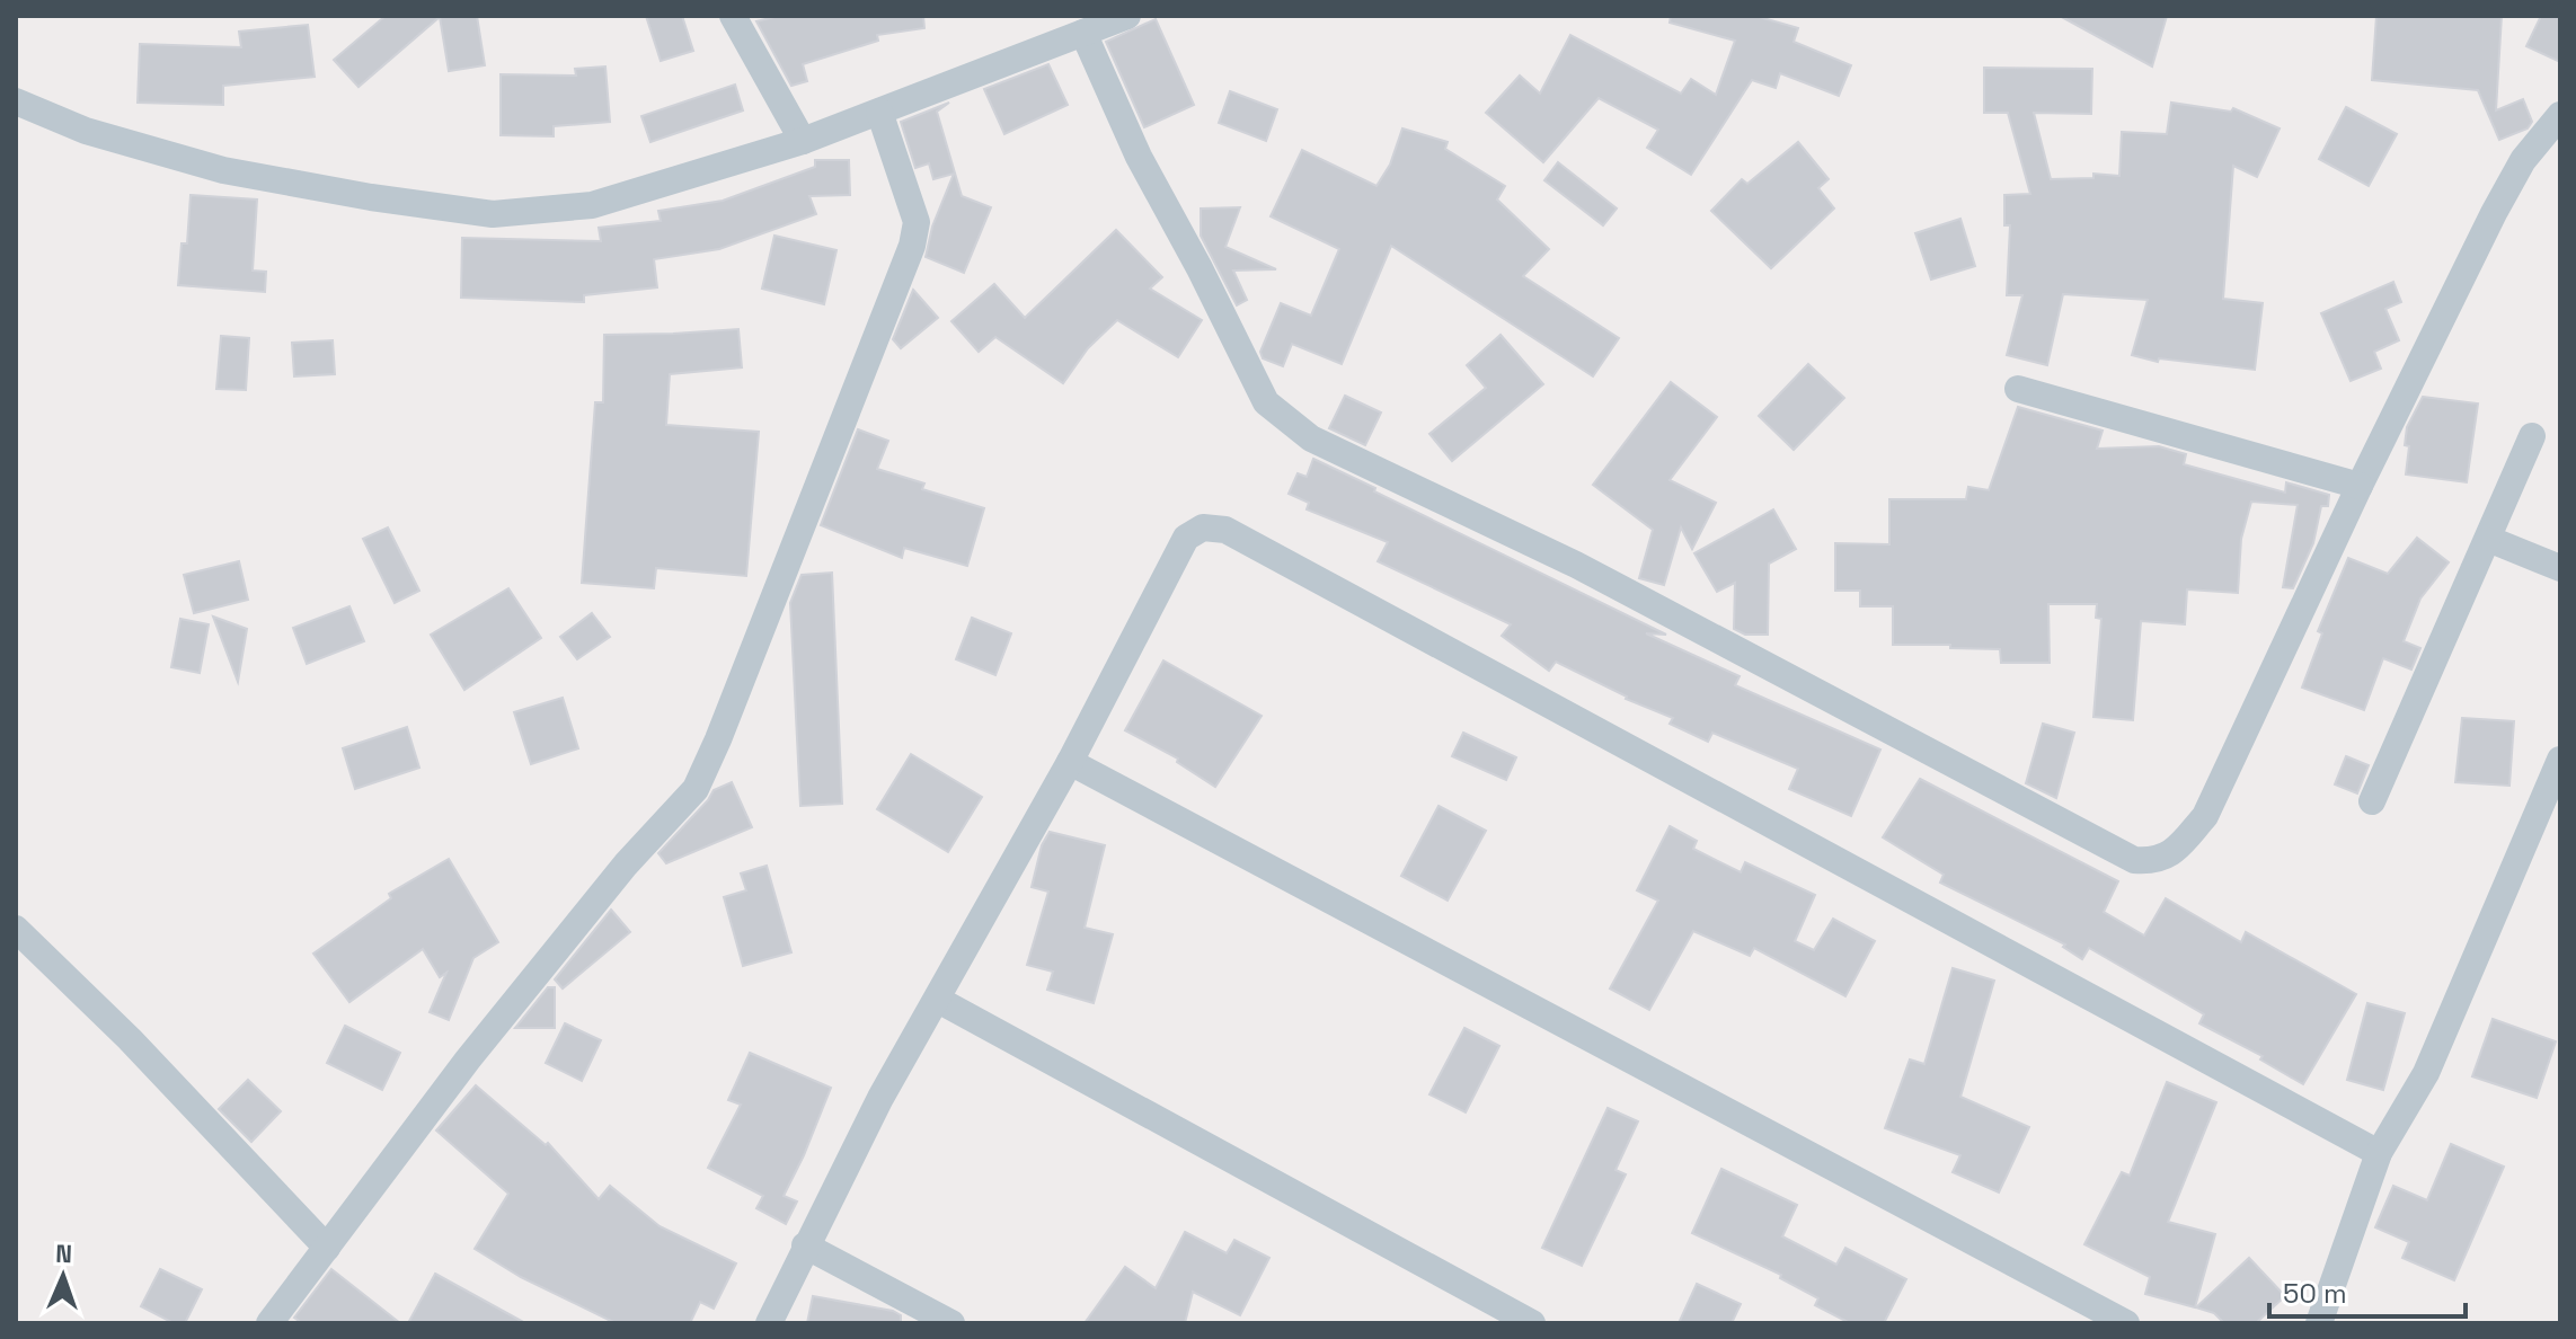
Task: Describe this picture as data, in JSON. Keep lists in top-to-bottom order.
{
  "scale_bar": "50 m",
  "north": "top"
}
